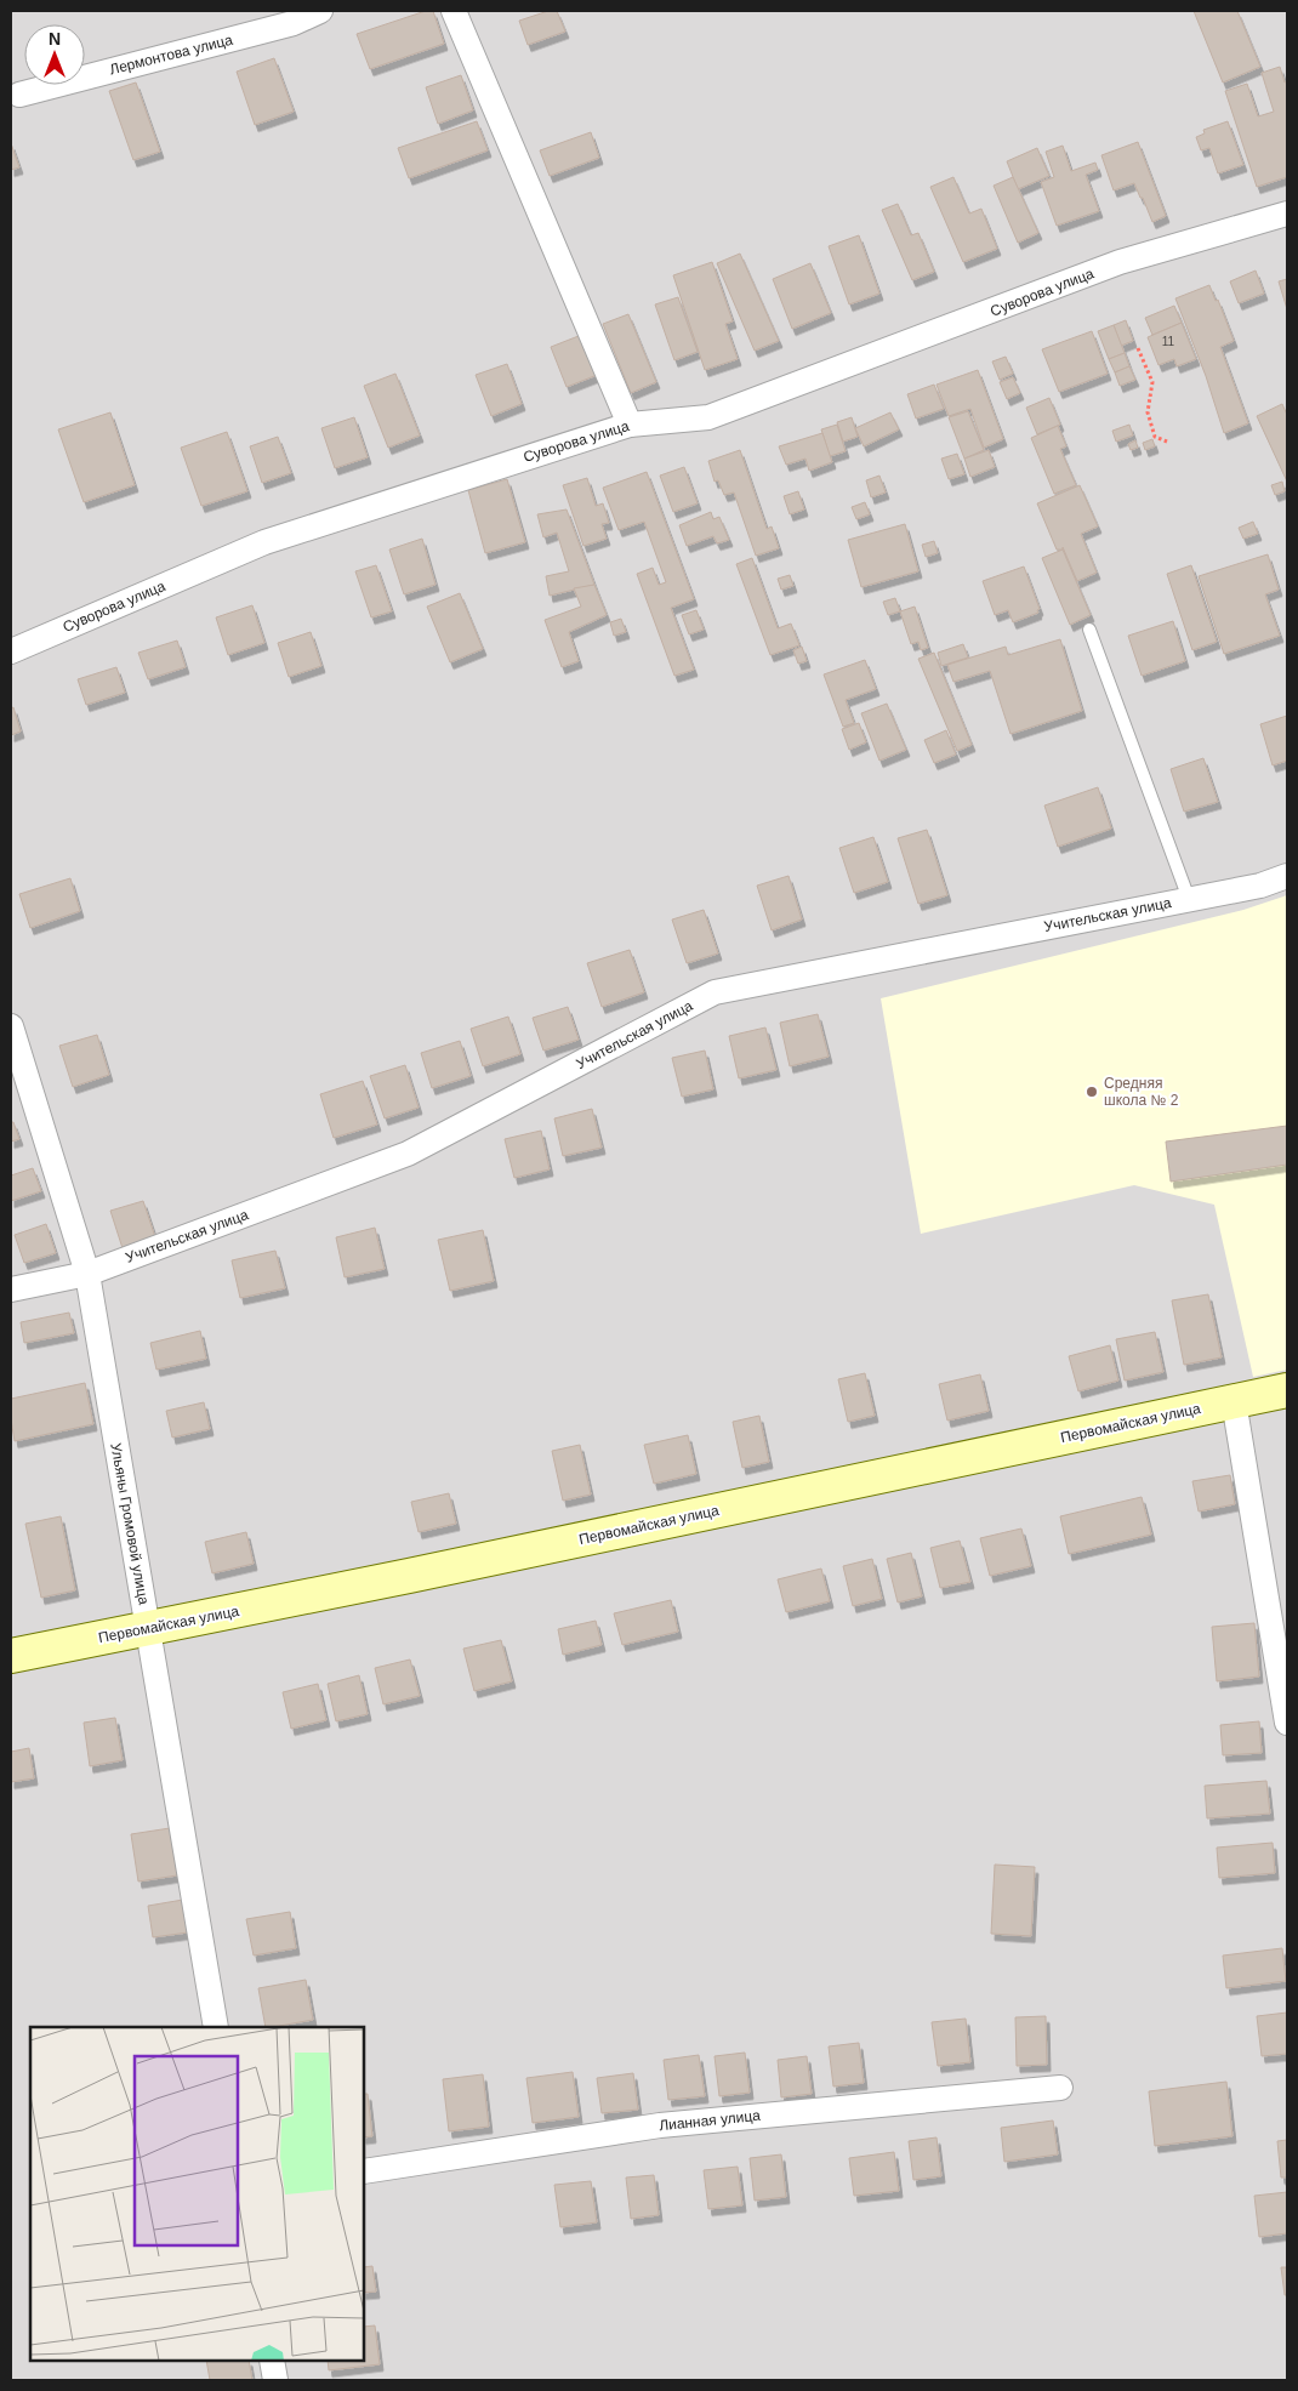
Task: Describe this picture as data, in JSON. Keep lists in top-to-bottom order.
{
  "streets": {
    "street": [
      "Лермонтова улица",
      "Суворова улица",
      "Учительская улица",
      "Первомайская улица",
      "Ульяны Громовой улица",
      "Лианная улица"
    ]
  },
  "crossings": [
    ["Учительская улица", "Ульяны Громовой улица"],
    ["Первомайская улица", "Ульяны Громовой улица"]
  ],
  "places": ["Средняя школа № 2"],
  "house_numbers": ["11"],
  "north": "top"
}
